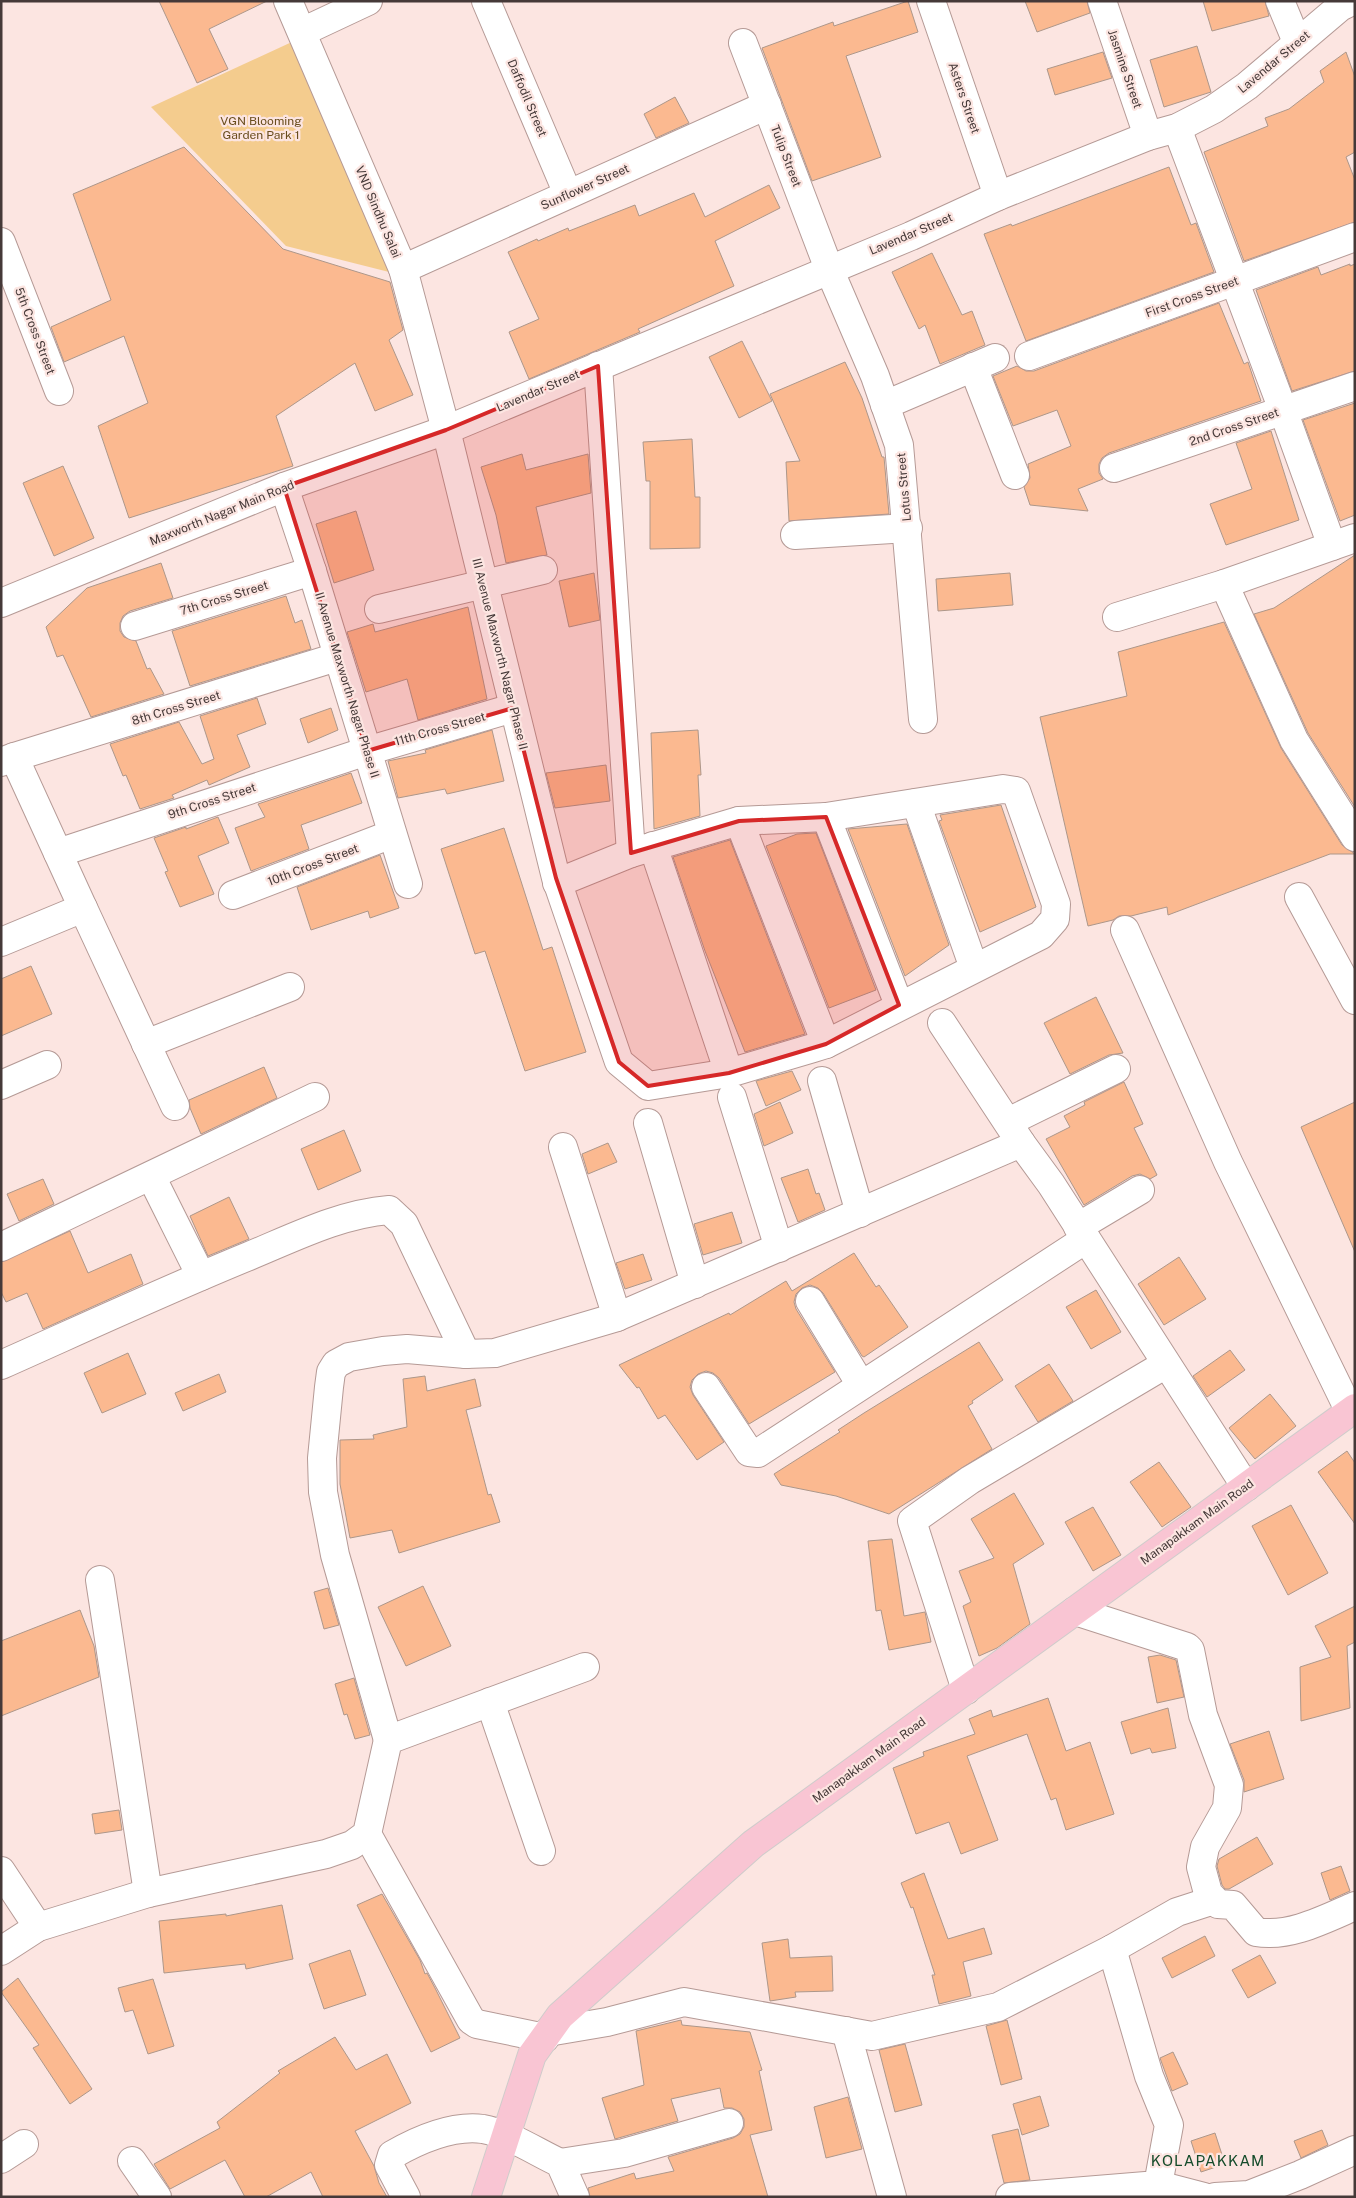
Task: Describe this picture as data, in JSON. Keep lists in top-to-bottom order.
{
  "streets": {
    "main road": ["Manapakkam Main Road"],
    "street": [
      "Lavendar Street",
      "Jasmine Street",
      "Daffodil Street",
      "Asters Street",
      "Tulip Street",
      "Sunflower Street",
      "VND Sindhu Salai",
      "First Cross Street",
      "5th Cross Street",
      "2nd Cross Street",
      "Lotus Street",
      "Maxworth Nagar Main Road",
      "7th Cross Street",
      "III Avenue Maxworth Nagar Phase II",
      "II Avenue Maxworth Nagar Phase II",
      "8th Cross Street",
      "11th Cross Street",
      "9th Cross Street",
      "10th Cross Street"
    ]
  },
  "crossings": [
    ["Lavendar Street", "Jasmine Street"],
    ["Lavendar Street", "Asters Street"],
    ["Lavendar Street", "Tulip Street"],
    ["Lavendar Street", "VND Sindhu Salai"],
    ["Lavendar Street", "Lotus Street"],
    ["Lavendar Street", "Maxworth Nagar Main Road"],
    ["Lavendar Street", "III Avenue Maxworth Nagar Phase II"],
    ["Daffodil Street", "Sunflower Street"],
    ["Tulip Street", "Sunflower Street"],
    ["Tulip Street", "Lotus Street"],
    ["Sunflower Street", "VND Sindhu Salai"],
    ["VND Sindhu Salai", "Maxworth Nagar Main Road"],
    ["VND Sindhu Salai", "III Avenue Maxworth Nagar Phase II"],
    ["Maxworth Nagar Main Road", "III Avenue Maxworth Nagar Phase II"],
    ["Maxworth Nagar Main Road", "II Avenue Maxworth Nagar Phase II"],
    ["7th Cross Street", "II Avenue Maxworth Nagar Phase II"],
    ["III Avenue Maxworth Nagar Phase II", "11th Cross Street"],
    ["II Avenue Maxworth Nagar Phase II", "8th Cross Street"],
    ["II Avenue Maxworth Nagar Phase II", "11th Cross Street"],
    ["II Avenue Maxworth Nagar Phase II", "9th Cross Street"],
    ["II Avenue Maxworth Nagar Phase II", "10th Cross Street"],
    ["11th Cross Street", "9th Cross Street"]
  ],
  "districts": ["KOLAPAKKAM"],
  "parks": ["VGN Blooming Garden Park 1"]
}
